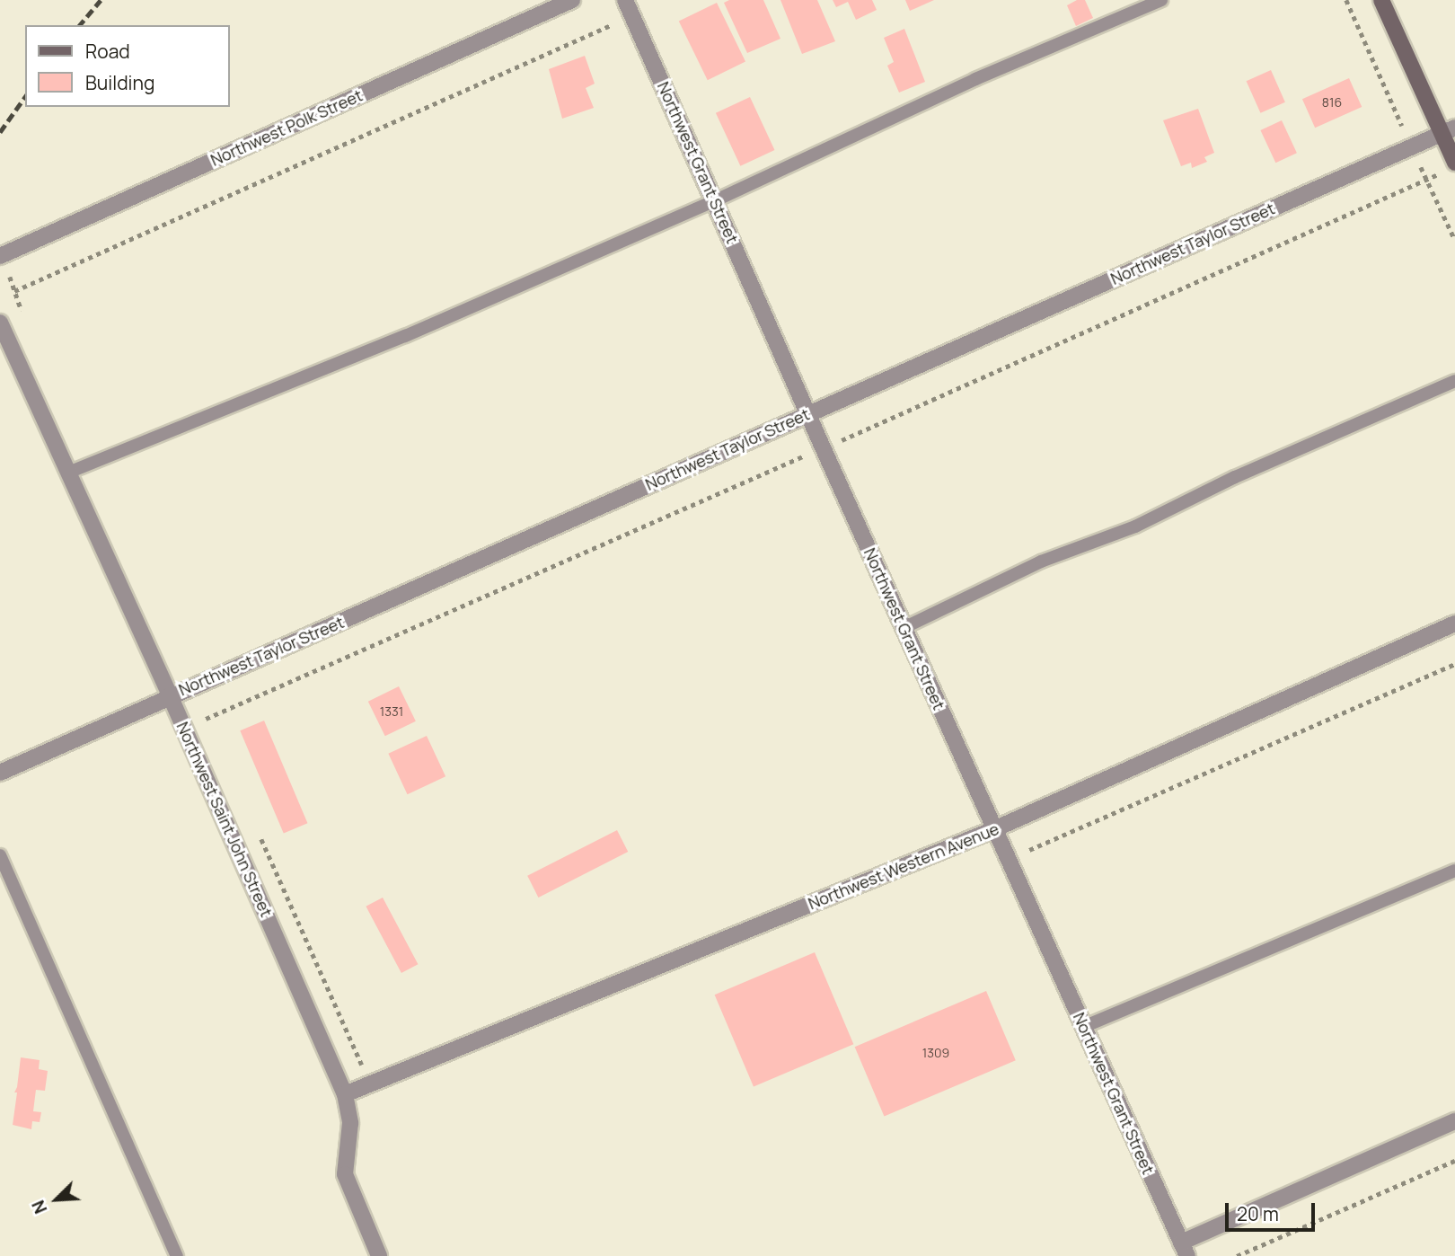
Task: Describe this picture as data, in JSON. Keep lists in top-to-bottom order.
{
  "streets": {
    "street": [
      "Northwest Polk Street",
      "Northwest Grant Street",
      "Northwest Taylor Street",
      "Northwest Saint John Street",
      "Northwest Western Avenue"
    ]
  },
  "crossings": [
    ["Northwest Grant Street", "Northwest Taylor Street"],
    ["Northwest Grant Street", "Northwest Western Avenue"],
    ["Northwest Taylor Street", "Northwest Saint John Street"],
    ["Northwest Saint John Street", "Northwest Western Avenue"]
  ],
  "house_numbers": ["816", "1331", "1309"],
  "legend": ["Road", "Building"],
  "scale_bar": "20 m",
  "north": "bottom left"
}
